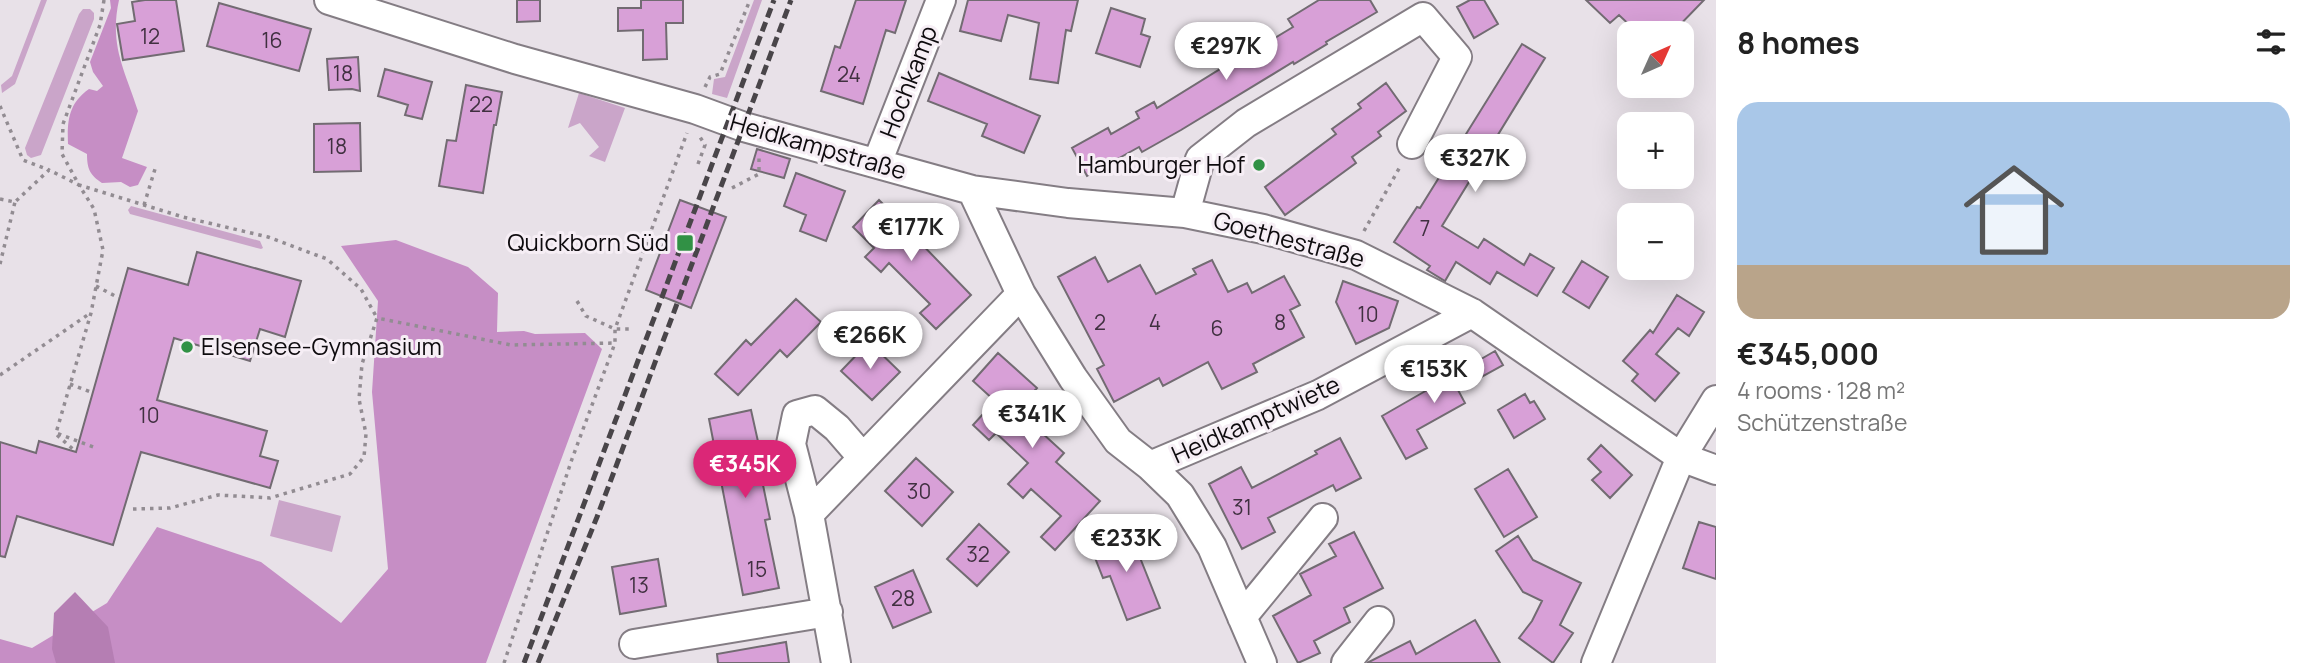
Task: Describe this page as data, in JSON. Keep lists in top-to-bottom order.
{
  "streets": {
    "street": [
      "Hochkamp",
      "Heidkampstraße",
      "Goethestraße",
      "Heidkamptwiete"
    ]
  },
  "crossings": [
    ["Hochkamp", "Heidkampstraße"],
    ["Heidkampstraße", "Goethestraße"],
    ["Goethestraße", "Heidkamptwiete"]
  ],
  "places": {
    "other": ["Hamburger Hof", "Elsensee-Gymnasium"],
    "transit": ["Quickborn Süd"]
  },
  "house_numbers": [
    "12",
    "16",
    "18",
    "24",
    "22",
    "18",
    "7",
    "10",
    "2",
    "4",
    "8",
    "6",
    "10",
    "30",
    "31",
    "32",
    "15",
    "13",
    "28"
  ],
  "north": "top right",
  "page": {
    "heading": "8 homes",
    "map_buttons": ["+", "−"],
    "price": [
      "€297K",
      "€327K",
      "€177K",
      "€266K",
      "€153K",
      "€341K",
      "€345K",
      "€233K"
    ],
    "list": [
      {
        "name": "€345,000",
        "note": "4 rooms · 128 m² · Schützenstraße"
      }
    ]
  }
}
